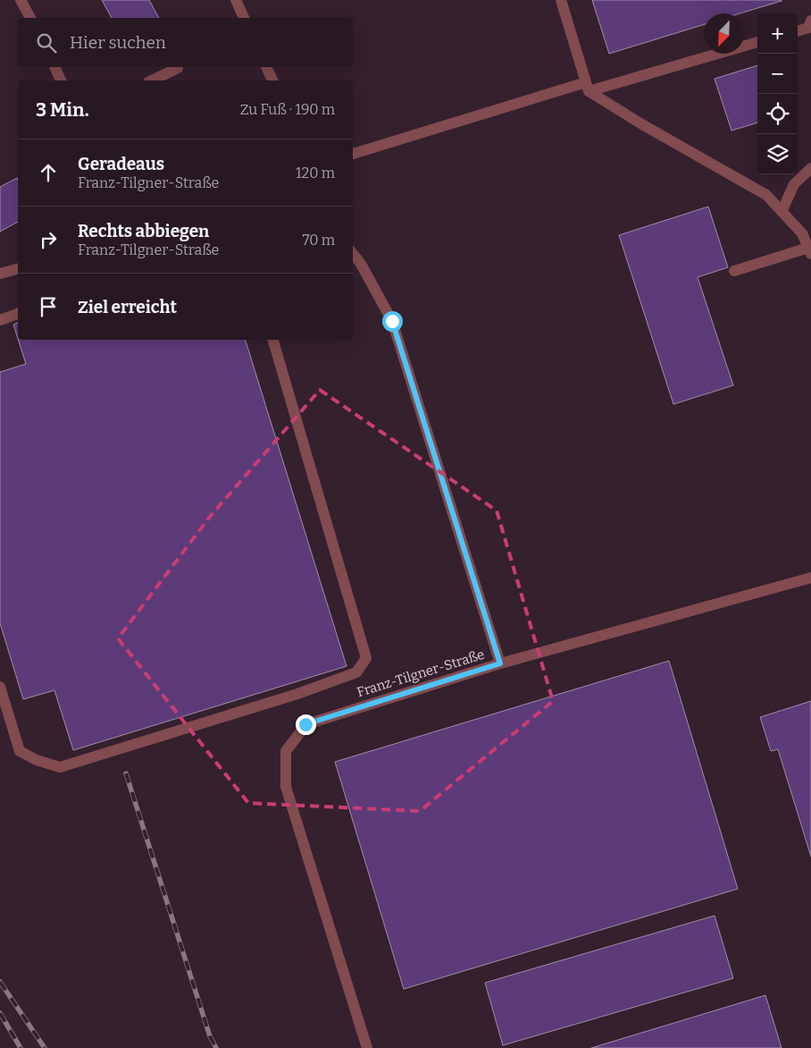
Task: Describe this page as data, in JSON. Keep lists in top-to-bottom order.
{
  "streets": {
    "street": ["Franz-Tilgner-Straße"]
  },
  "north": "bottom left",
  "page": {
    "map_buttons": ["+", "−"],
    "search": "Hier suchen",
    "heading": ["3 Min.", "Zu Fuß · 190 m"],
    "list": [
      ["Geradeaus", "Franz-Tilgner-Straße", "120 m"],
      ["Rechts abbiegen", "Franz-Tilgner-Straße", "70 m"],
      "Ziel erreicht"
    ]
  }
}
